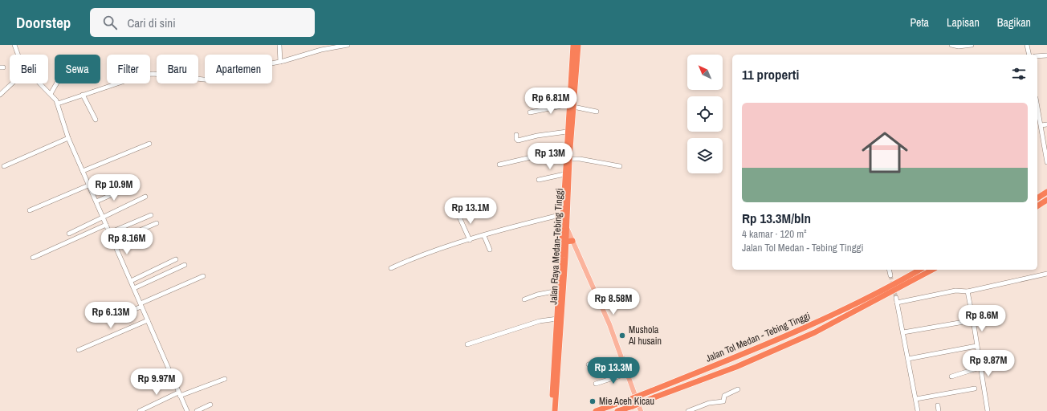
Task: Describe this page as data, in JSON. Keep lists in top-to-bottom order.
{
  "streets": {
    "highway": ["Jalan Raya Medan-Tebing Tinggi", "Jalan Tol Medan - Tebing Tinggi"]
  },
  "places": ["Mushola Al husain", "Mie Aceh Kicau"],
  "north": "top left",
  "page": {
    "header": "Doorstep",
    "search": "Cari di sini",
    "nav": ["Peta", "Lapisan", "Bagikan"],
    "chip": [
      "Beli",
      "Sewa",
      "Filter",
      "Baru",
      "Apartemen"
    ],
    "heading": "11 properti",
    "price": [
      "Rp 6.81M",
      "Rp 13M",
      "Rp 10.9M",
      "Rp 13.1M",
      "Rp 8.16M",
      "Rp 8.58M",
      "Rp 6.13M",
      "Rp 8.6M",
      "Rp 9.87M",
      "Rp 13.3M",
      "Rp 9.97M"
    ],
    "list": [
      {
        "name": "Rp 13.3M/bln",
        "note": "4 kamar · 120 m² · Jalan Tol Medan - Tebing Tinggi"
      }
    ]
  }
}
